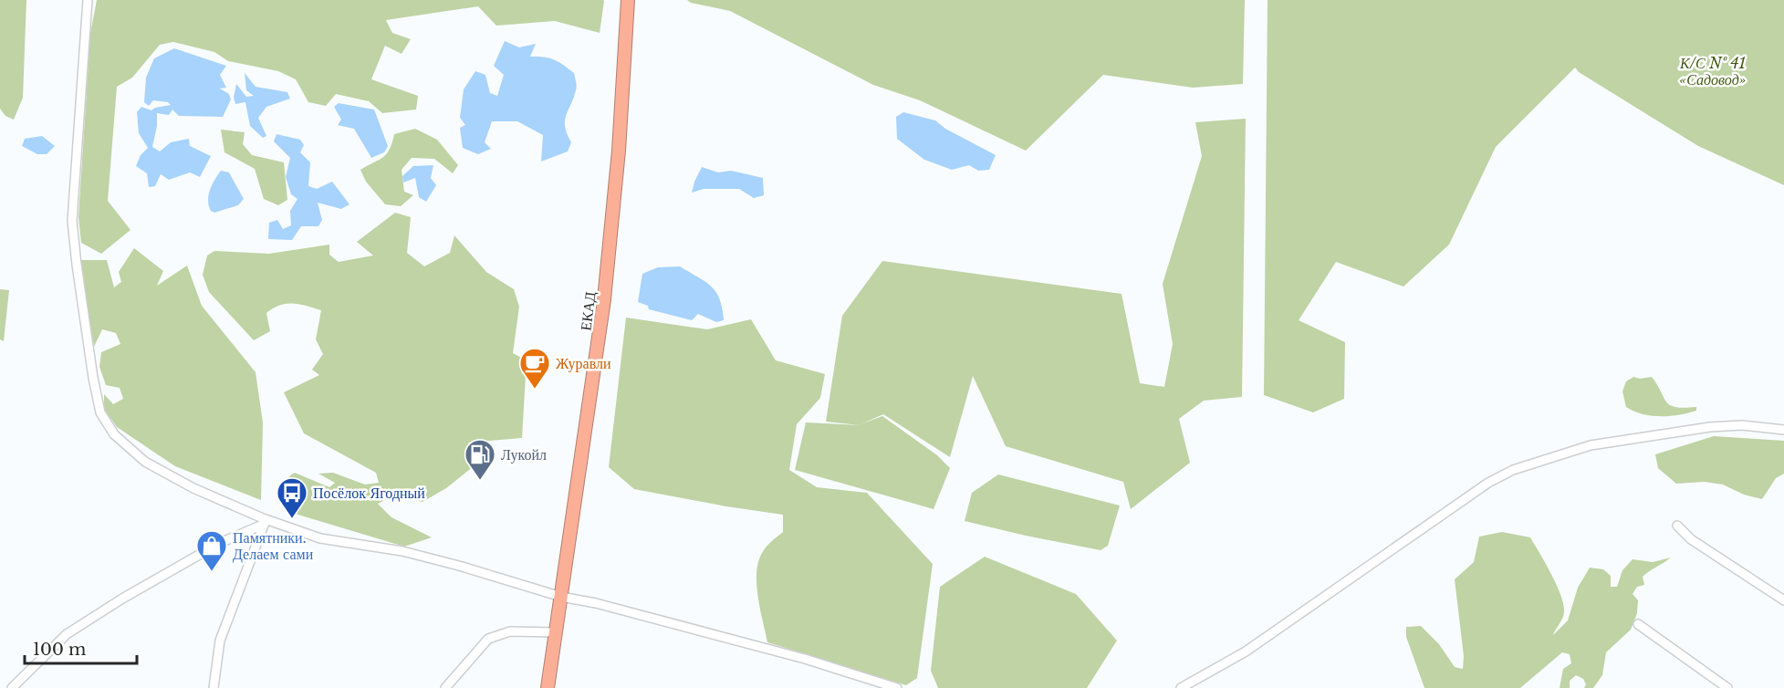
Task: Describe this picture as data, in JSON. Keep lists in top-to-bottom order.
{
  "streets": {
    "highway": ["ЕКАД"]
  },
  "parks": ["К/С № 41 «Садовод»"],
  "places": {
    "cafe": ["Журавли"],
    "fuel station": ["Лукойл"],
    "bus stop": ["Посёлок Ягодный"],
    "shop": ["Памятники. Делаем сами"]
  },
  "scale_bar": "100 m"
}
